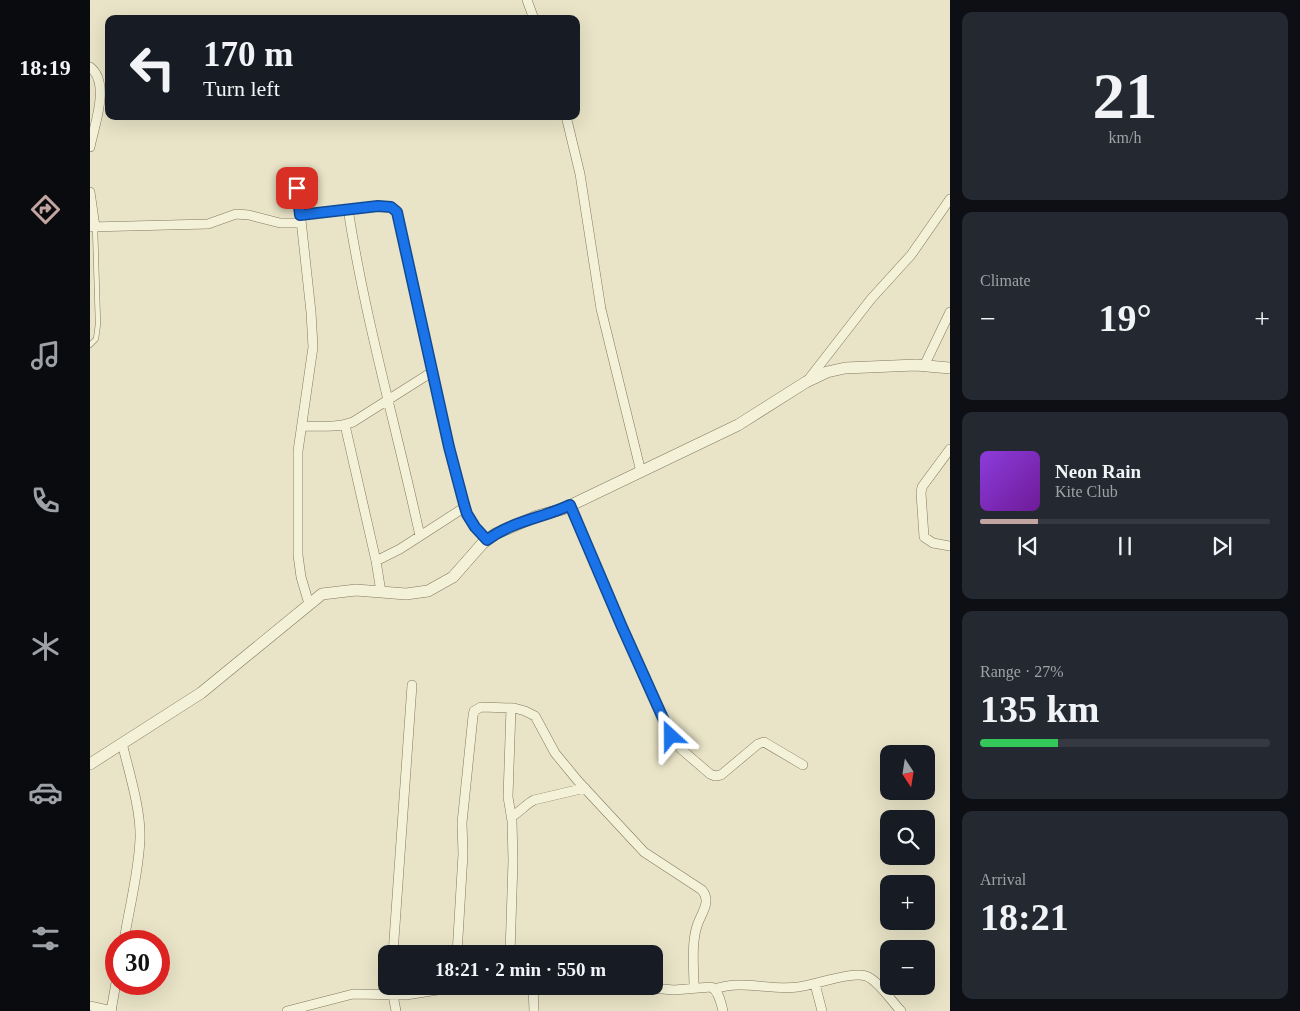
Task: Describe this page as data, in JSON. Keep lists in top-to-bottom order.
{
  "north": "bottom",
  "page": {
    "tabs": "18:19",
    "tile": [
      ["21", "km/h"],
      "Climate",
      ["Range · 27%", "135 km"],
      ["Arrival", "18:21"]
    ],
    "turn": ["170 m", "Turn left"],
    "heat": ["−", "19°", "+"],
    "song": ["Neon Rain", "Kite Club"],
    "map_buttons": ["+", "−"],
    "limit": "30",
    "trip": "18:21 · 2 min · 550 m"
  }
}
